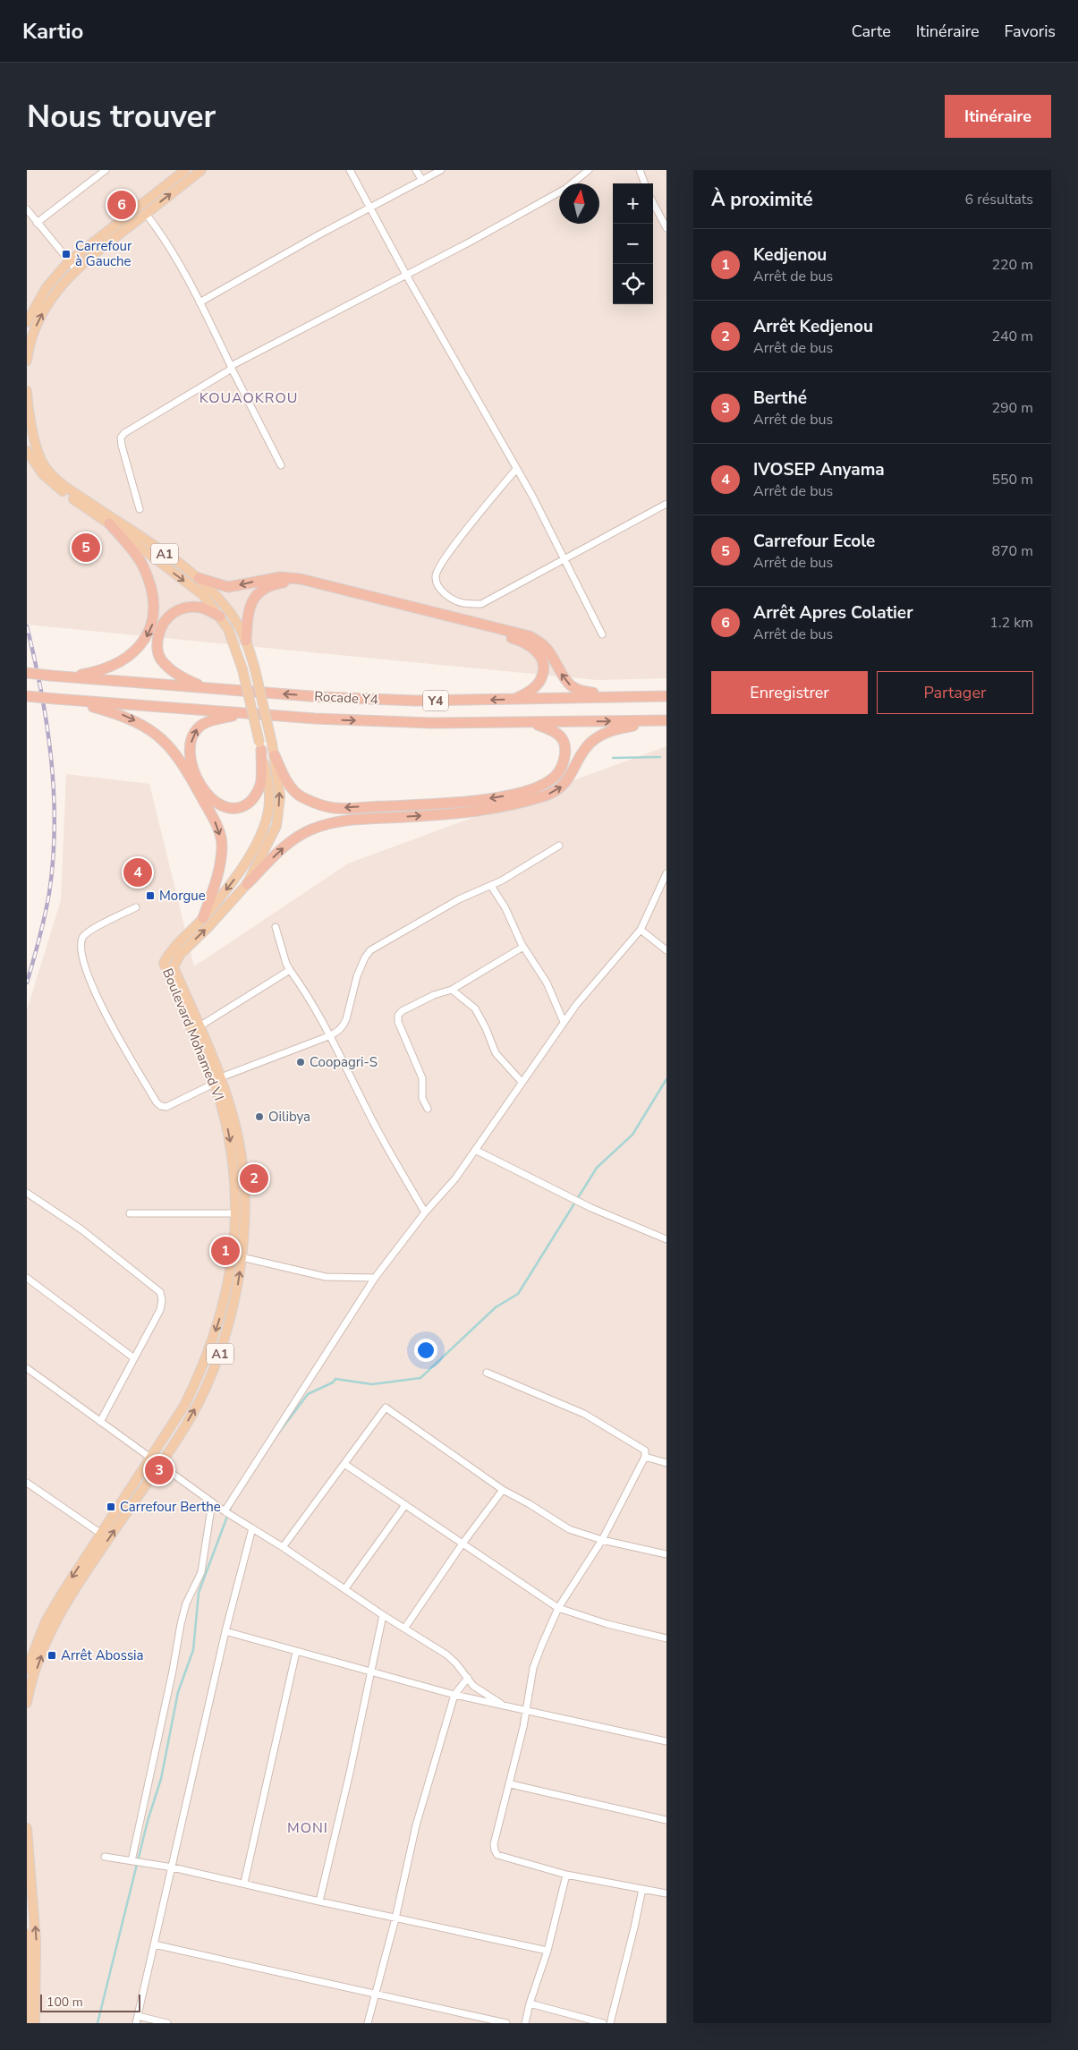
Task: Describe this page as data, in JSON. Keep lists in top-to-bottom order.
{
  "streets": {
    "highway": ["Rocade Y4", "Y4"],
    "main road": ["A1", "Boulevard Mohamed VI"]
  },
  "districts": ["KOUAOKROU", "MONI"],
  "places": {
    "transit": [
      "Carrefour à Gauche",
      "Morgue",
      "Carrefour Berthe",
      "Arrêt Abossia"
    ],
    "other": ["Coopagri-S", "Oilibya"]
  },
  "scale_bar": "100 m",
  "north": "top",
  "page": {
    "header": "Kartio",
    "nav": ["Carte", "Itinéraire", "Favoris"],
    "buttons": [
      "Itinéraire",
      ["Enregistrer", "Partager"]
    ],
    "title": "Nous trouver",
    "heading": ["À proximité", "6 résultats"],
    "map_buttons": ["+", "−"],
    "pins": [
      "6",
      "5",
      "4",
      "2",
      "1",
      "3"
    ],
    "list": [
      {
        "mark": "1",
        "name": "Kedjenou",
        "note": "Arrêt de bus",
        "value": "220 m"
      },
      {
        "mark": "2",
        "name": "Arrêt Kedjenou",
        "note": "Arrêt de bus",
        "value": "240 m"
      },
      {
        "mark": "3",
        "name": "Berthé",
        "note": "Arrêt de bus",
        "value": "290 m"
      },
      {
        "mark": "4",
        "name": "IVOSEP Anyama",
        "note": "Arrêt de bus",
        "value": "550 m"
      },
      {
        "mark": "5",
        "name": "Carrefour Ecole",
        "note": "Arrêt de bus",
        "value": "870 m"
      },
      {
        "mark": "6",
        "name": "Arrêt Apres Colatier",
        "note": "Arrêt de bus",
        "value": "1.2 km"
      }
    ],
    "scale": "100 m"
  }
}
